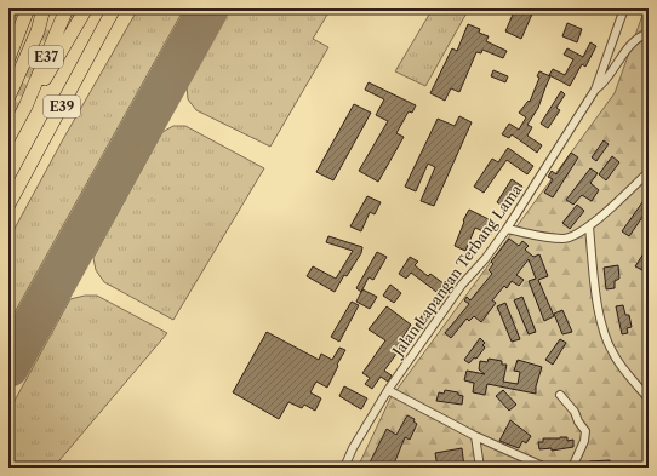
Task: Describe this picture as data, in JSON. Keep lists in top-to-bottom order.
{
  "streets": {
    "highway": ["E37", "E39"],
    "street": ["Jalan Lapangan Terbang Lama"]
  }
}
